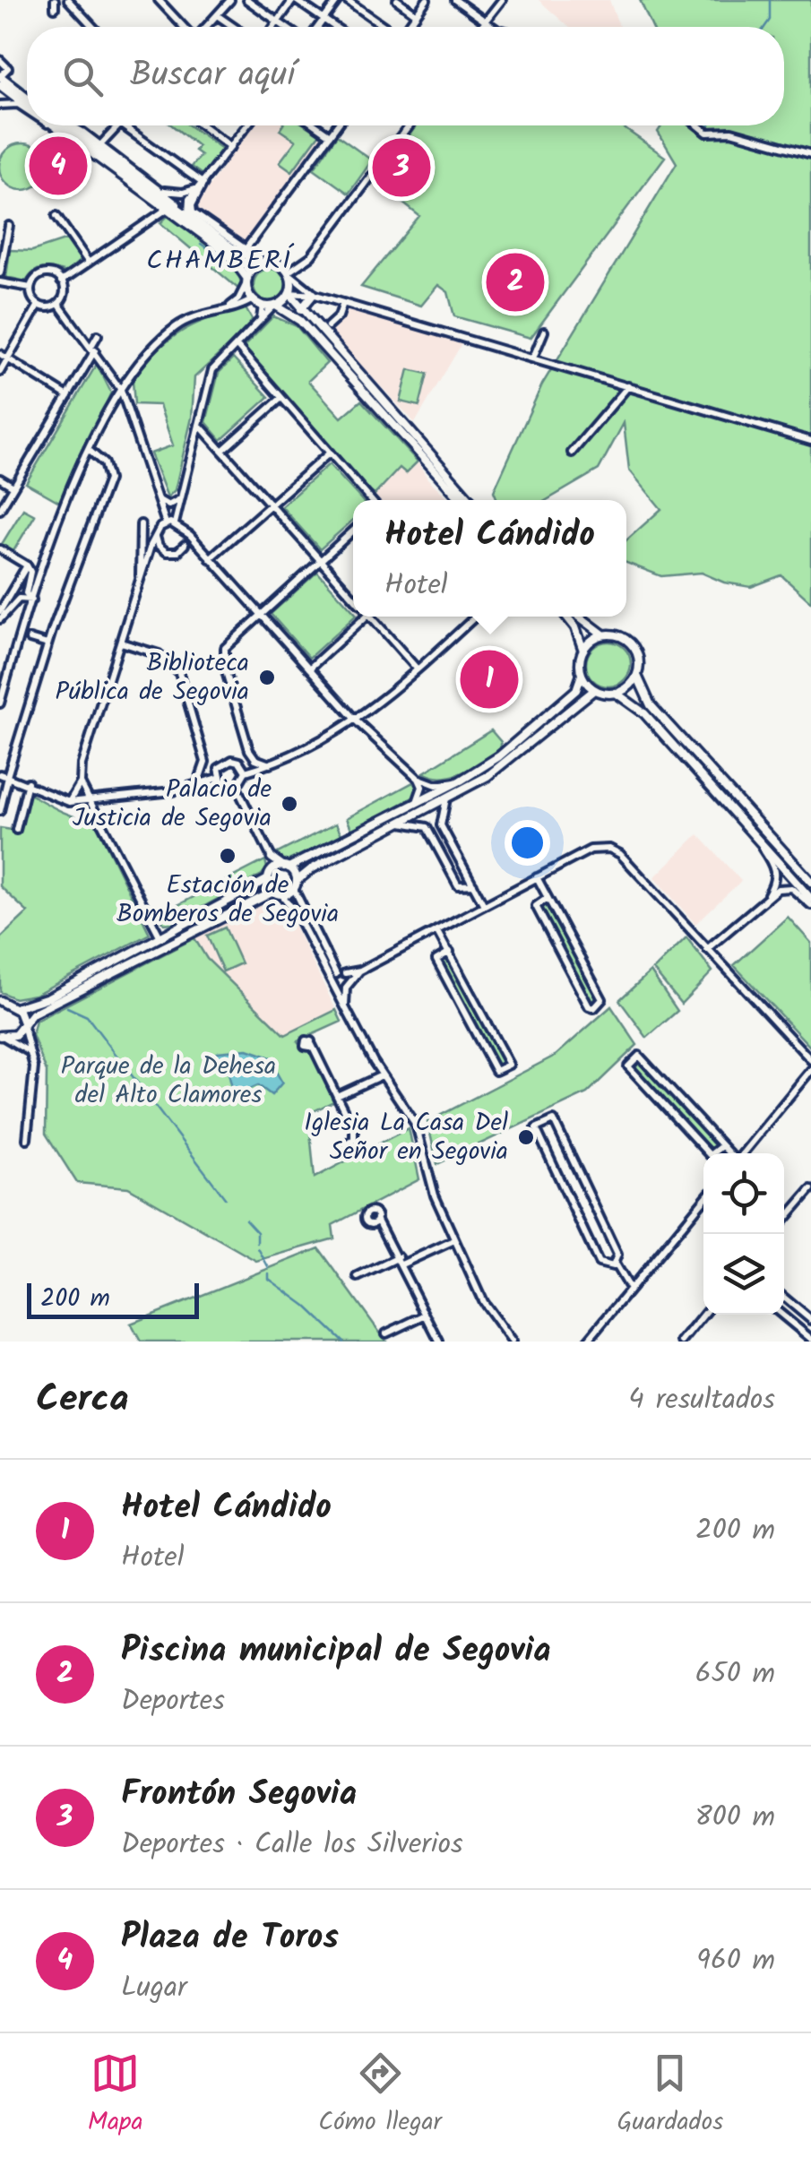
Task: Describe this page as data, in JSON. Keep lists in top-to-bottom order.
{
  "districts": ["CHAMBERÍ"],
  "parks": ["Parque de la Dehesa del Alto Clamores"],
  "places": [
    "Biblioteca Pública de Segovia",
    "Palacio de Justicia de Segovia",
    "Estación de Bomberos de Segovia",
    "Iglesia La Casa Del Señor en Segovia"
  ],
  "scale_bar": "200 m",
  "page": {
    "search": "Buscar aquí",
    "pins": [
      "4",
      "3",
      "2",
      "1"
    ],
    "popup": ["Hotel Cándido", "Hotel"],
    "scale": "200 m",
    "heading": ["Cerca", "4 resultados"],
    "list": [
      {
        "mark": "1",
        "name": "Hotel Cándido",
        "note": "Hotel",
        "value": "200 m"
      },
      {
        "mark": "2",
        "name": "Piscina municipal de Segovia",
        "note": "Deportes",
        "value": "650 m"
      },
      {
        "mark": "3",
        "name": "Frontón Segovia",
        "note": "Deportes · Calle los Silverios",
        "value": "800 m"
      },
      {
        "mark": "4",
        "name": "Plaza de Toros",
        "note": "Lugar",
        "value": "960 m"
      }
    ],
    "nav": ["Mapa", "Cómo llegar", "Guardados"]
  }
}
